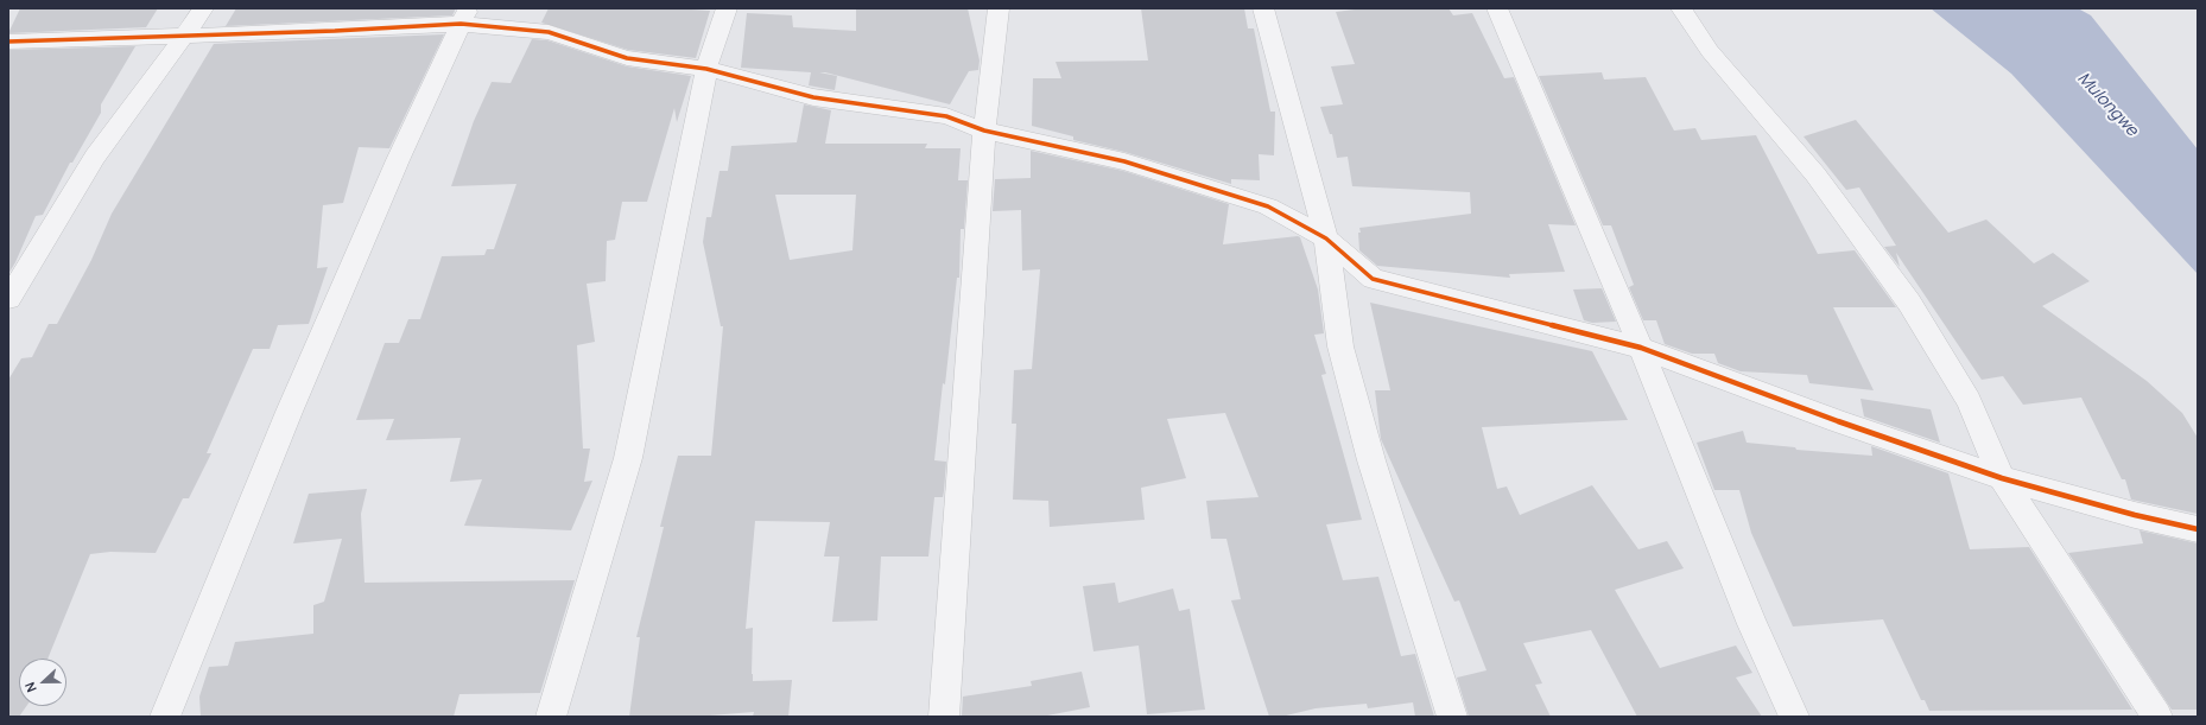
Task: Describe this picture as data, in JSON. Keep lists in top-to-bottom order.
{
  "water": ["Mulongwe"],
  "north": "left"
}
